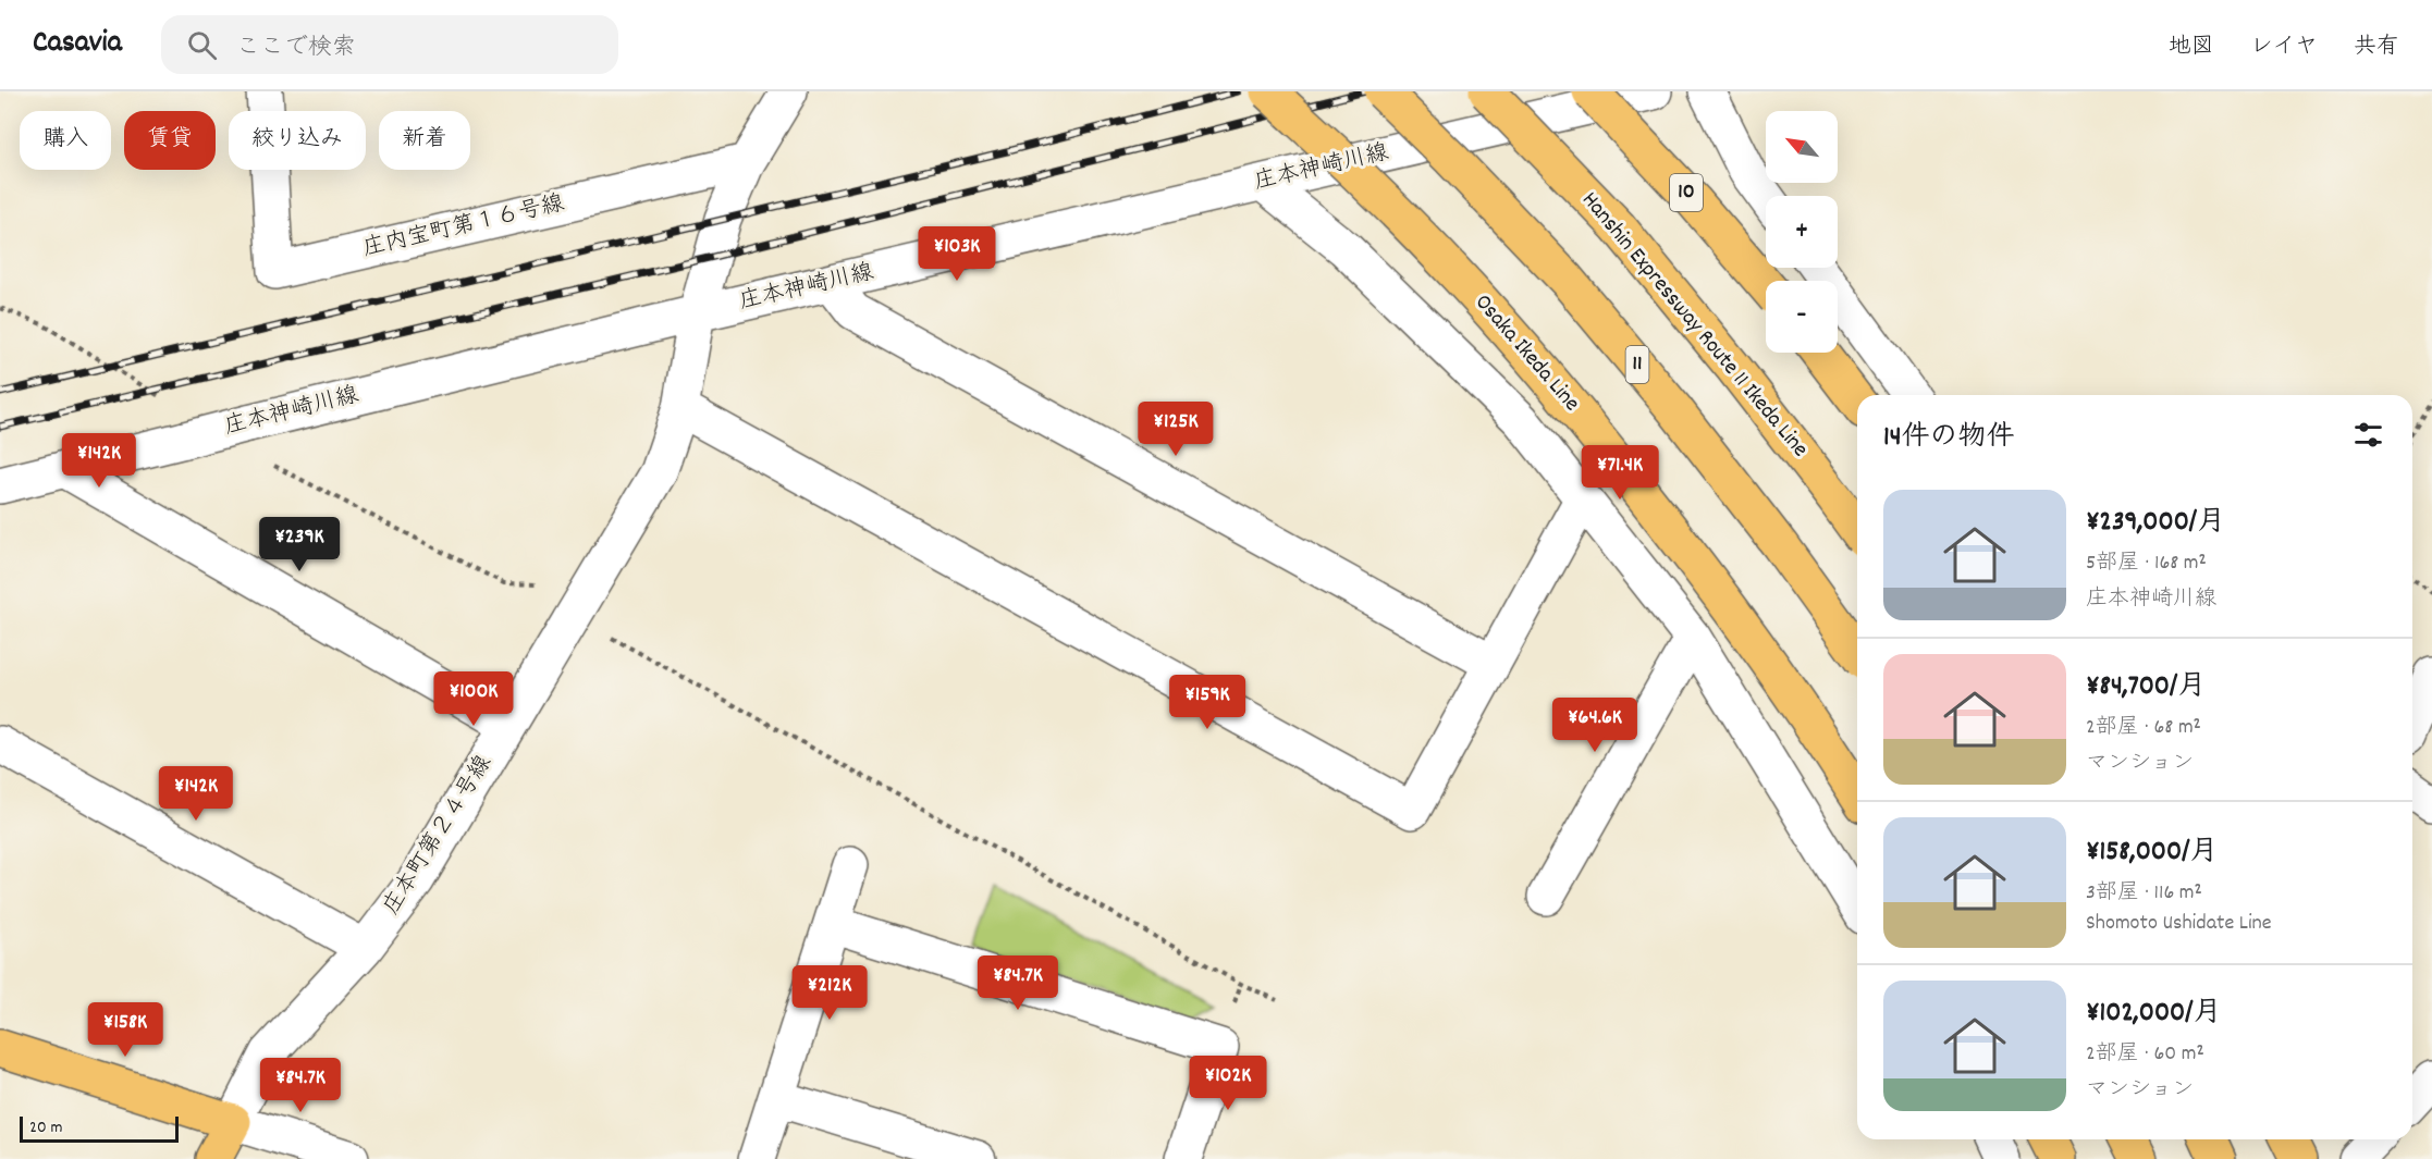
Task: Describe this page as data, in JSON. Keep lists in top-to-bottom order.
{
  "streets": {
    "main road": [
      "10",
      "Hanshin Expressway Route 11 Ikeda Line",
      "Osaka Ikeda Line",
      "11"
    ],
    "street": ["庄本神崎川線", "庄内宝町第１６号線", "庄本町第２４号線"]
  },
  "crossings": [
    ["庄本神崎川線", "庄本町第２４号線"],
    ["庄内宝町第１６号線", "庄本町第２４号線"]
  ],
  "scale_bar": "20 m",
  "north": "top left",
  "page": {
    "header": "Casavia",
    "search": "ここで検索",
    "nav": ["地図", "レイヤ", "共有"],
    "map_buttons": ["+", "−"],
    "chip": [
      "購入",
      "賃貸",
      "絞り込み",
      "新着"
    ],
    "price": [
      "¥103K",
      "¥125K",
      "¥142K",
      "¥71.4K",
      "¥239K",
      "¥100K",
      "¥159K",
      "¥64.6K",
      "¥142K",
      "¥84.7K",
      "¥212K",
      "¥158K",
      "¥102K",
      "¥84.7K"
    ],
    "heading": "14件の物件",
    "list": [
      {
        "name": "¥239,000/月",
        "note": "5部屋 · 168 m² · 庄本神崎川線"
      },
      {
        "name": "¥84,700/月",
        "note": "2部屋 · 68 m² · マンション"
      },
      {
        "name": "¥158,000/月",
        "note": "3部屋 · 116 m² · Shomoto Ushidate Line"
      },
      {
        "name": "¥102,000/月",
        "note": "2部屋 · 60 m² · マンション"
      }
    ],
    "scale": "20 m"
  }
}
